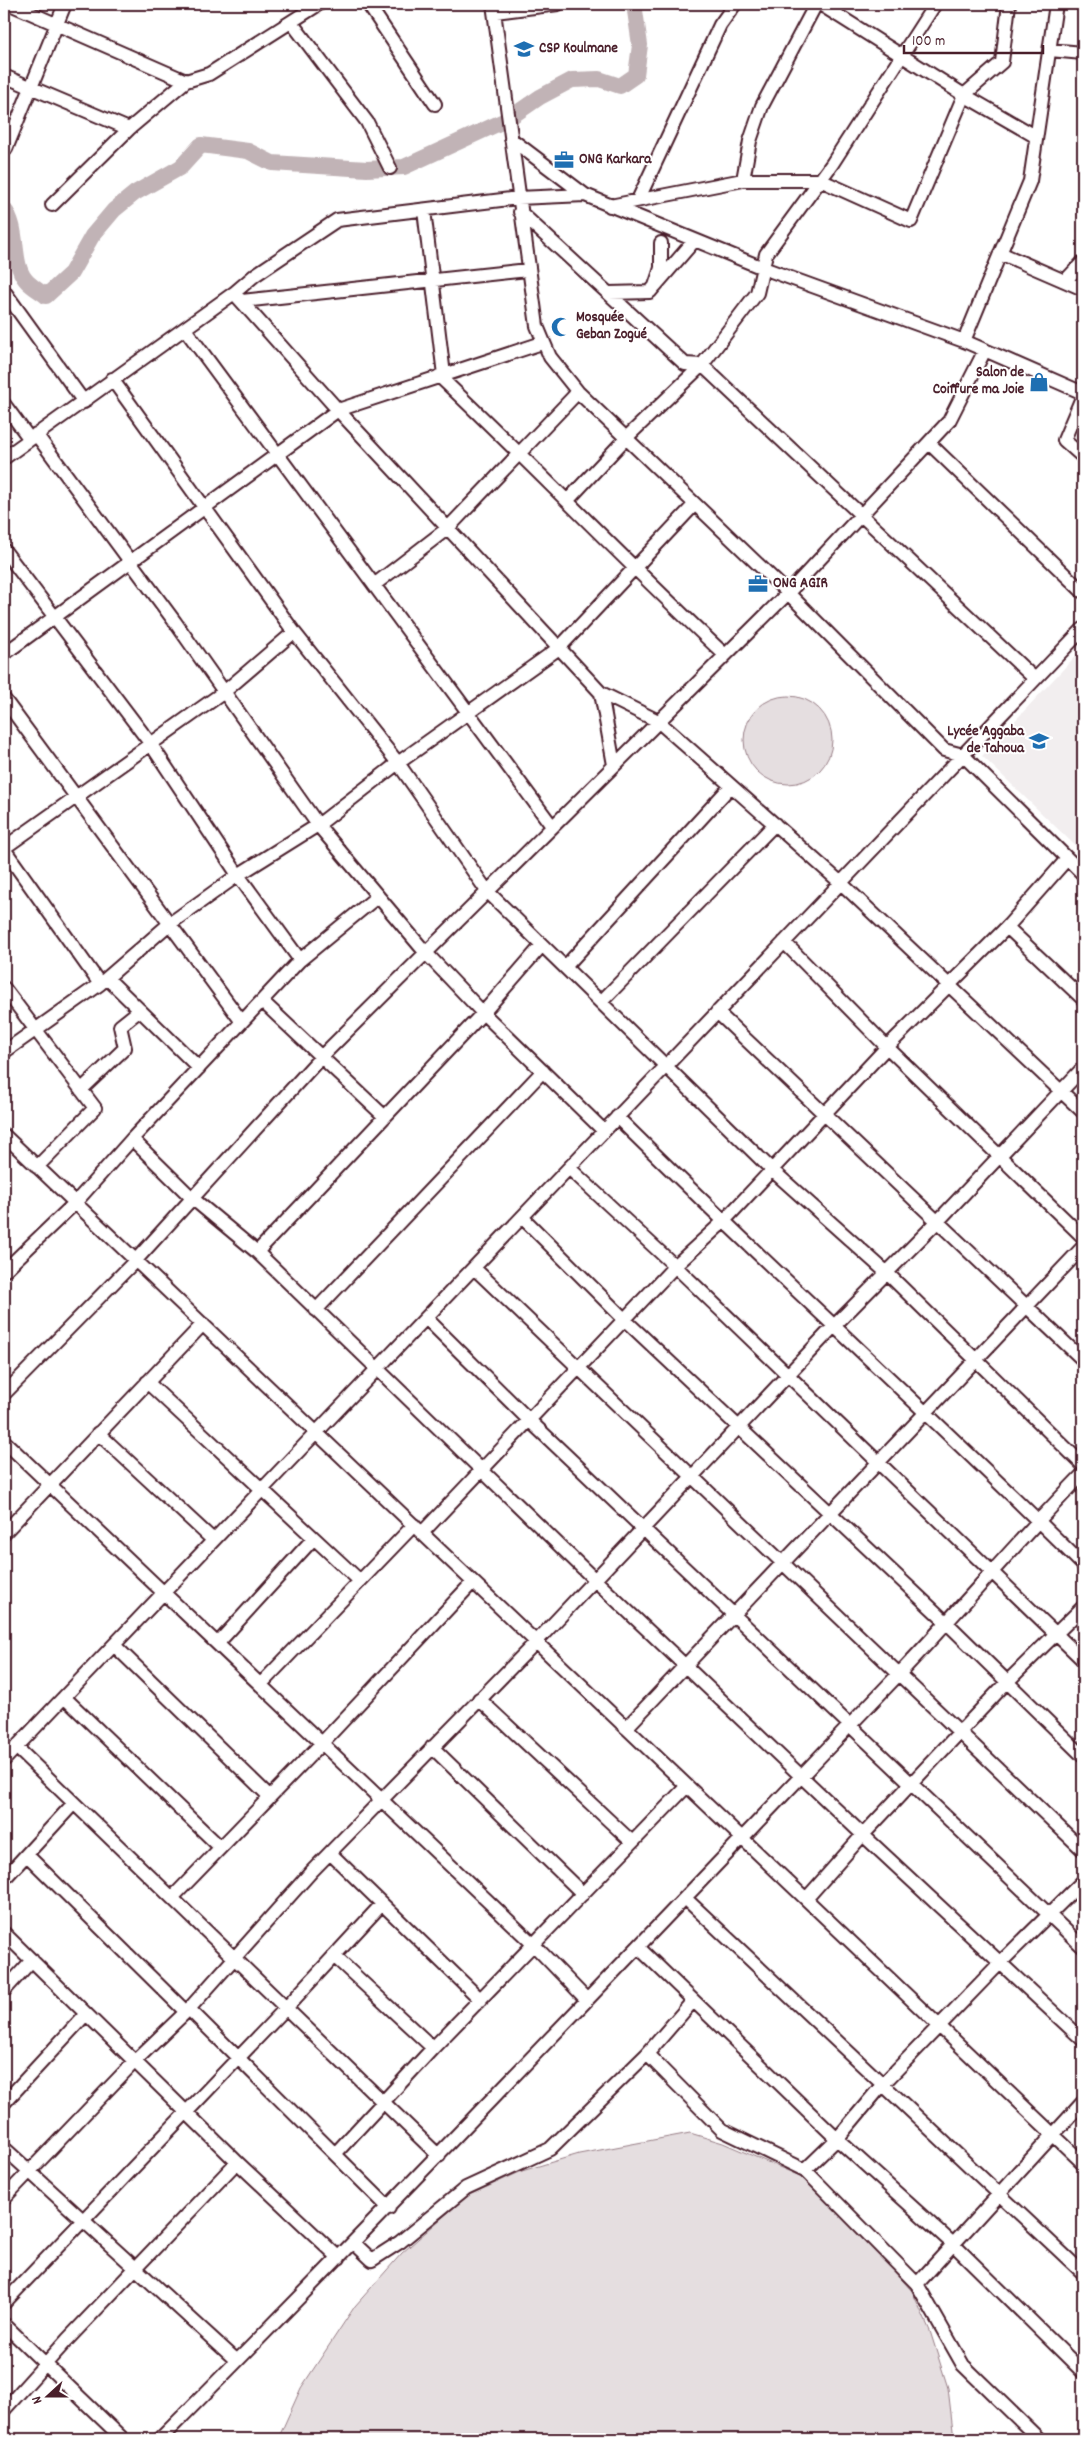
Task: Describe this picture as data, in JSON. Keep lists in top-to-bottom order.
{
  "places": {
    "school or university": ["CSP Koulmane", "Lycée Aggaba de Tahoua"],
    "office": ["ONG Karkara", "ONG AGIR"],
    "mosque": ["Mosquée Geban Zogué"],
    "shop": ["Salon de Coiffure ma Joie"]
  },
  "scale_bar": "100 m",
  "north": "left"
}
